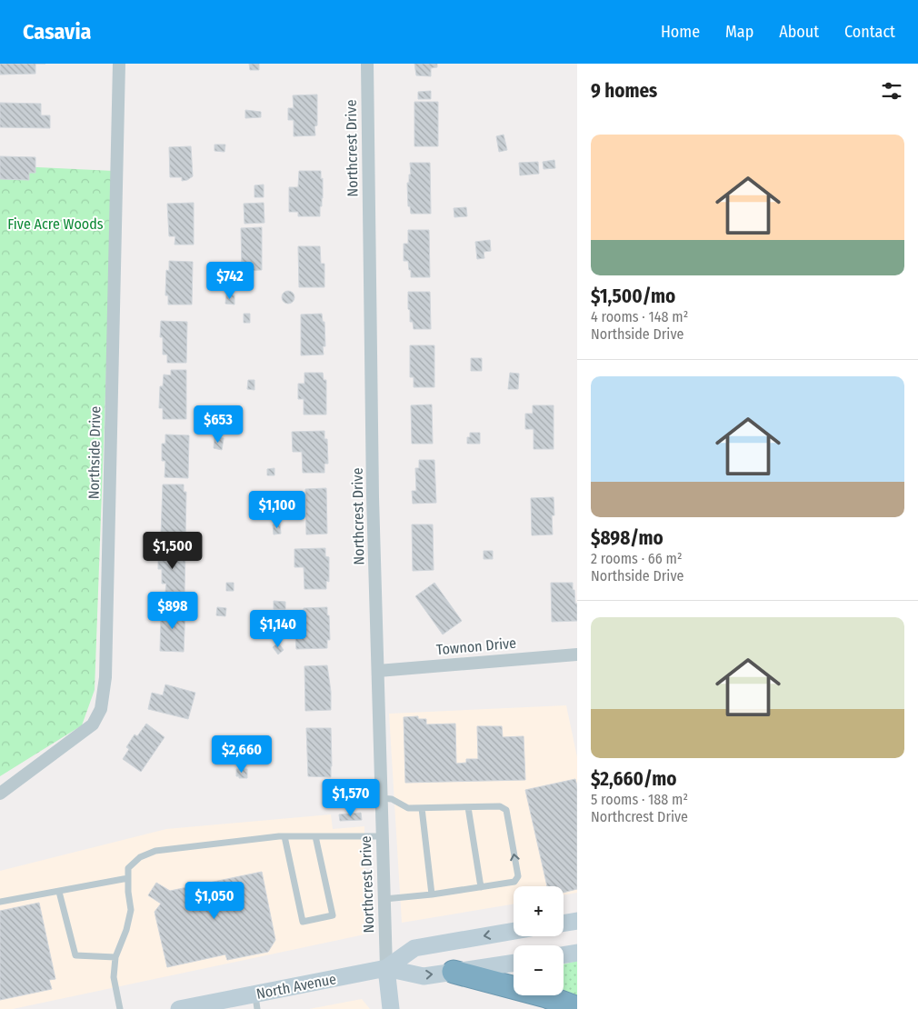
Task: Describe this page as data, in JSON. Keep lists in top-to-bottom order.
{
  "streets": {
    "main road": ["North Avenue"],
    "street": ["Northcrest Drive", "Northside Drive", "Townon Drive"]
  },
  "crossings": [
    ["Northcrest Drive", "Townon Drive"],
    ["Northcrest Drive", "North Avenue"]
  ],
  "parks": ["Five Acre Woods"],
  "page": {
    "header": "Casavia",
    "nav": [
      "Home",
      "Map",
      "About",
      "Contact"
    ],
    "heading": "9 homes",
    "list": [
      {
        "name": "$1,500/mo",
        "note": "4 rooms · 148 m² · Northside Drive"
      },
      {
        "name": "$898/mo",
        "note": "2 rooms · 66 m² · Northside Drive"
      },
      {
        "name": "$2,660/mo",
        "note": "5 rooms · 188 m² · Northcrest Drive"
      }
    ],
    "price": [
      "$742",
      "$653",
      "$1,100",
      "$1,500",
      "$898",
      "$1,140",
      "$2,660",
      "$1,570",
      "$1,050"
    ],
    "map_buttons": ["+", "−"]
  }
}
